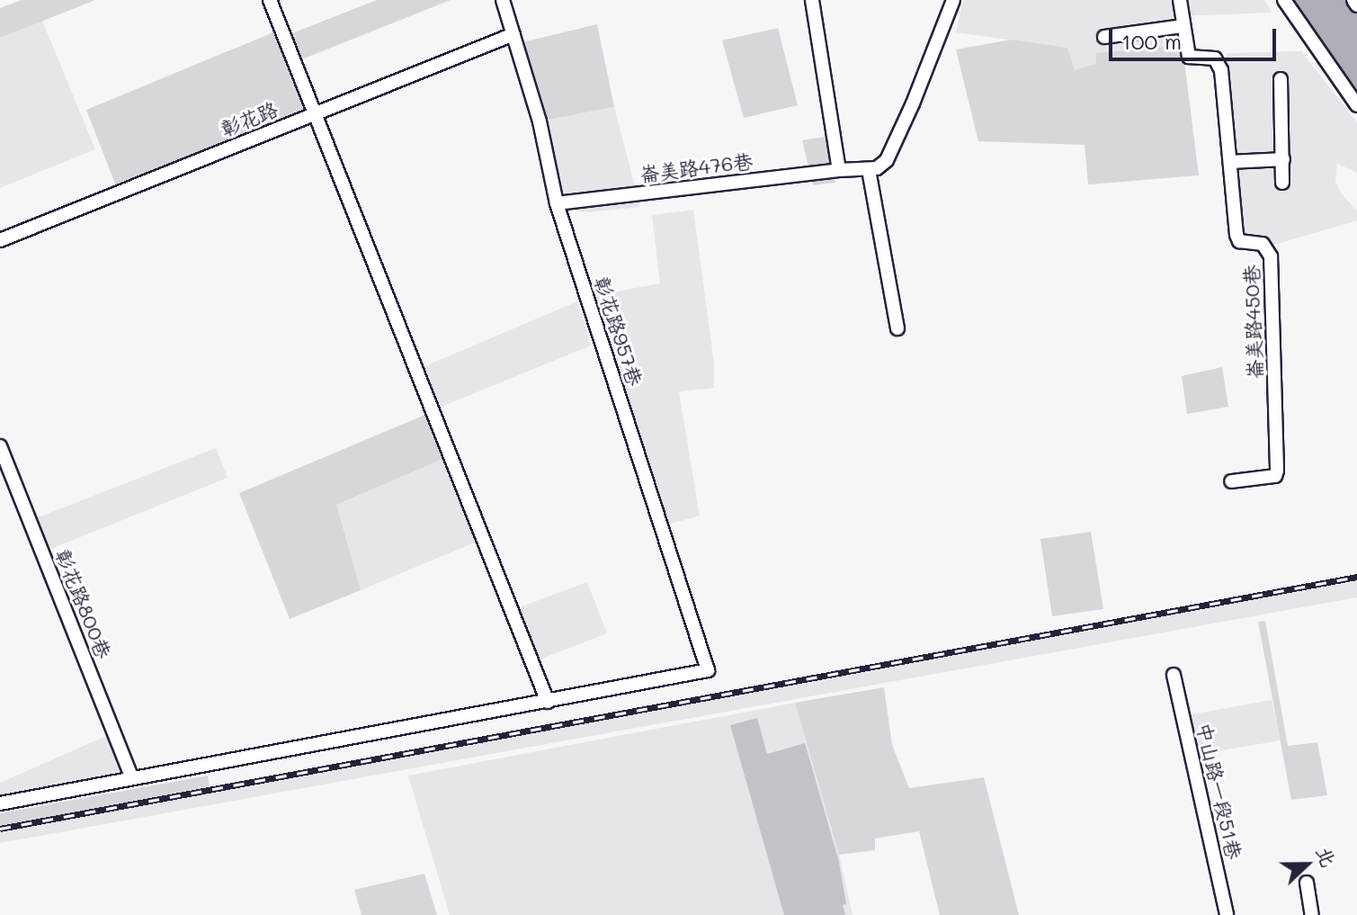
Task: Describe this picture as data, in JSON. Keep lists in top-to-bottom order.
{
  "streets": {
    "street": [
      "彰花路",
      "崙美路476巷",
      "崙美路450巷",
      "彰花路957巷",
      "彰花路800巷",
      "中山路一段51巷"
    ]
  },
  "crossings": [
    ["彰花路", "彰花路957巷"],
    ["崙美路476巷", "彰花路957巷"]
  ],
  "scale_bar": "100 m",
  "north": "right"
}
